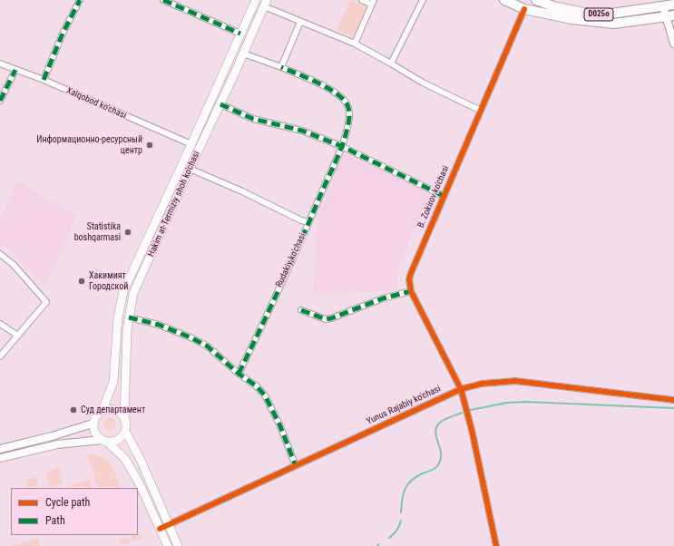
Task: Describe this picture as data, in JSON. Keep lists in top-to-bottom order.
{
  "streets": {
    "main road": ["D025o", "Hakim at-Termiziy shoh ko'chasi"],
    "street": [
      "Xalqobod ko'chasi",
      "B. Zokirov ko'chasi",
      "Rudakiy ko'chasi",
      "Yunus Rajabiy ko'chasi"
    ]
  },
  "crossings": [
    ["Xalqobod ko'chasi", "Hakim at-Termiziy shoh ko'chasi"],
    ["B. Zokirov ko'chasi", "Yunus Rajabiy ko'chasi"],
    ["Hakim at-Termiziy shoh ko'chasi", "Rudakiy ko'chasi"]
  ],
  "places": [
    "Информационно-ресурсный центр",
    "Statistika boshqarmasi",
    "Хакимият Городской",
    "Суд департамент"
  ],
  "legend": ["Cycle path", "Path"]
}
